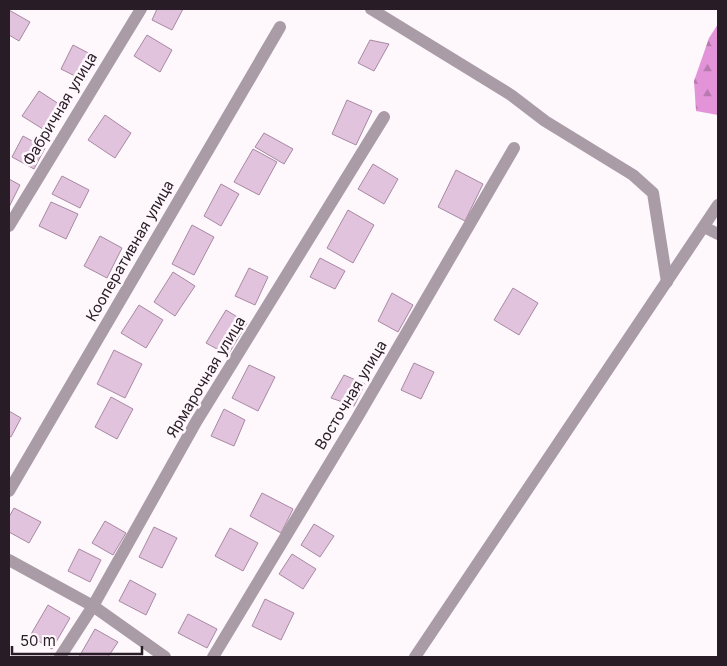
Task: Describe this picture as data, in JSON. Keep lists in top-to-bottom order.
{
  "streets": {
    "street": [
      "Фабричная улица",
      "Кооперативная улица",
      "Ярмарочная улица",
      "Восточная улица"
    ]
  },
  "scale_bar": "50 m"
}
